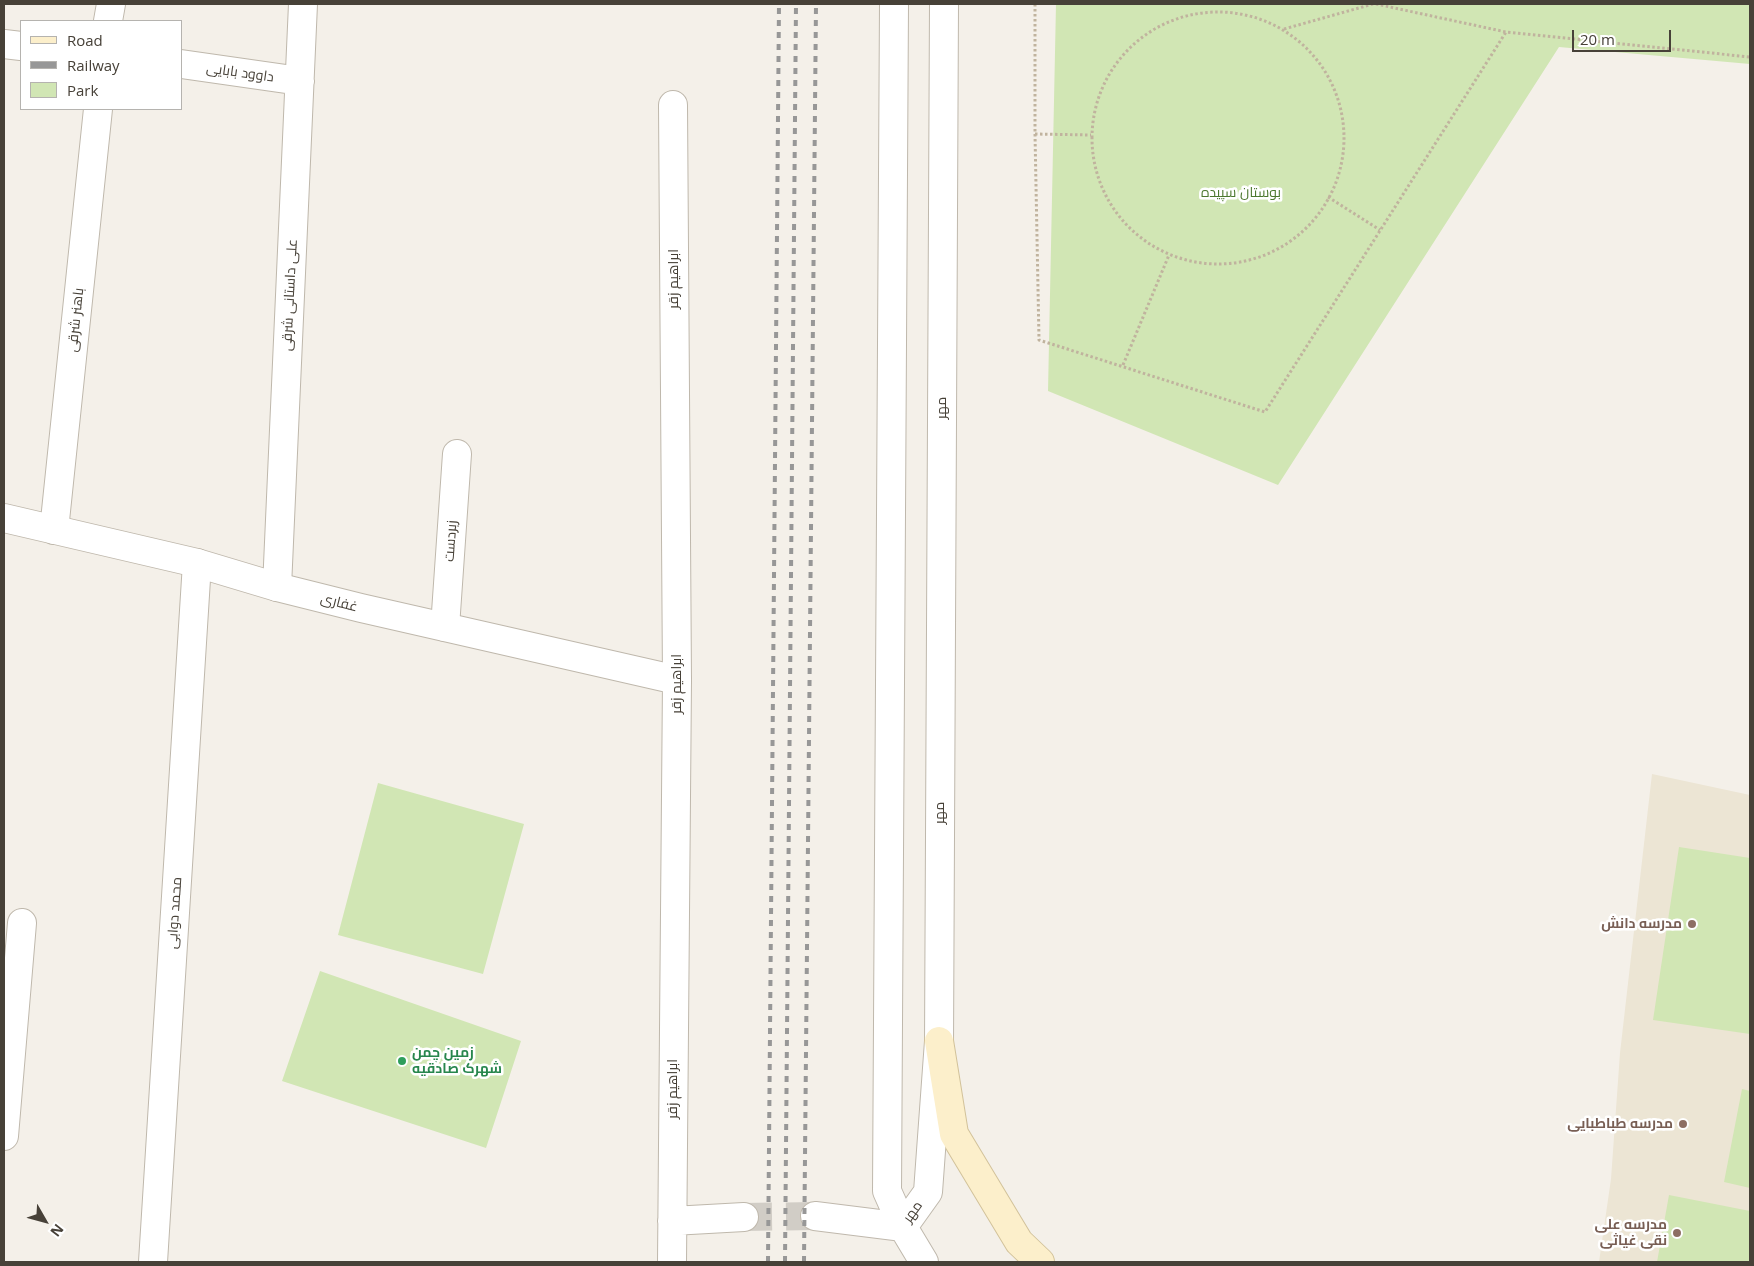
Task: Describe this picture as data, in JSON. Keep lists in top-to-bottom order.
{
  "streets": {
    "street": [
      "داوود بابایی",
      "ابراهیم زقر",
      "علی داستانی شرقی",
      "باهنر شرقی",
      "مهر",
      "زبردست",
      "غفاری",
      "محمد دوابی"
    ]
  },
  "crossings": [
    ["داوود بابایی", "علی داستانی شرقی"],
    ["ابراهیم زقر", "غفاری"],
    ["علی داستانی شرقی", "غفاری"],
    ["باهنر شرقی", "غفاری"],
    ["زبردست", "غفاری"],
    ["غفاری", "محمد دوابی"]
  ],
  "parks": ["بوستان سپیده"],
  "places": [
    "مدرسه دانش",
    "زمین چمن شهرک صادقیه",
    "مدرسه طباطبایی",
    "مدرسه علی نقی غیاثی"
  ],
  "legend": ["Road", "Railway", "Park"],
  "scale_bar": "20 m",
  "north": "bottom right"
}
